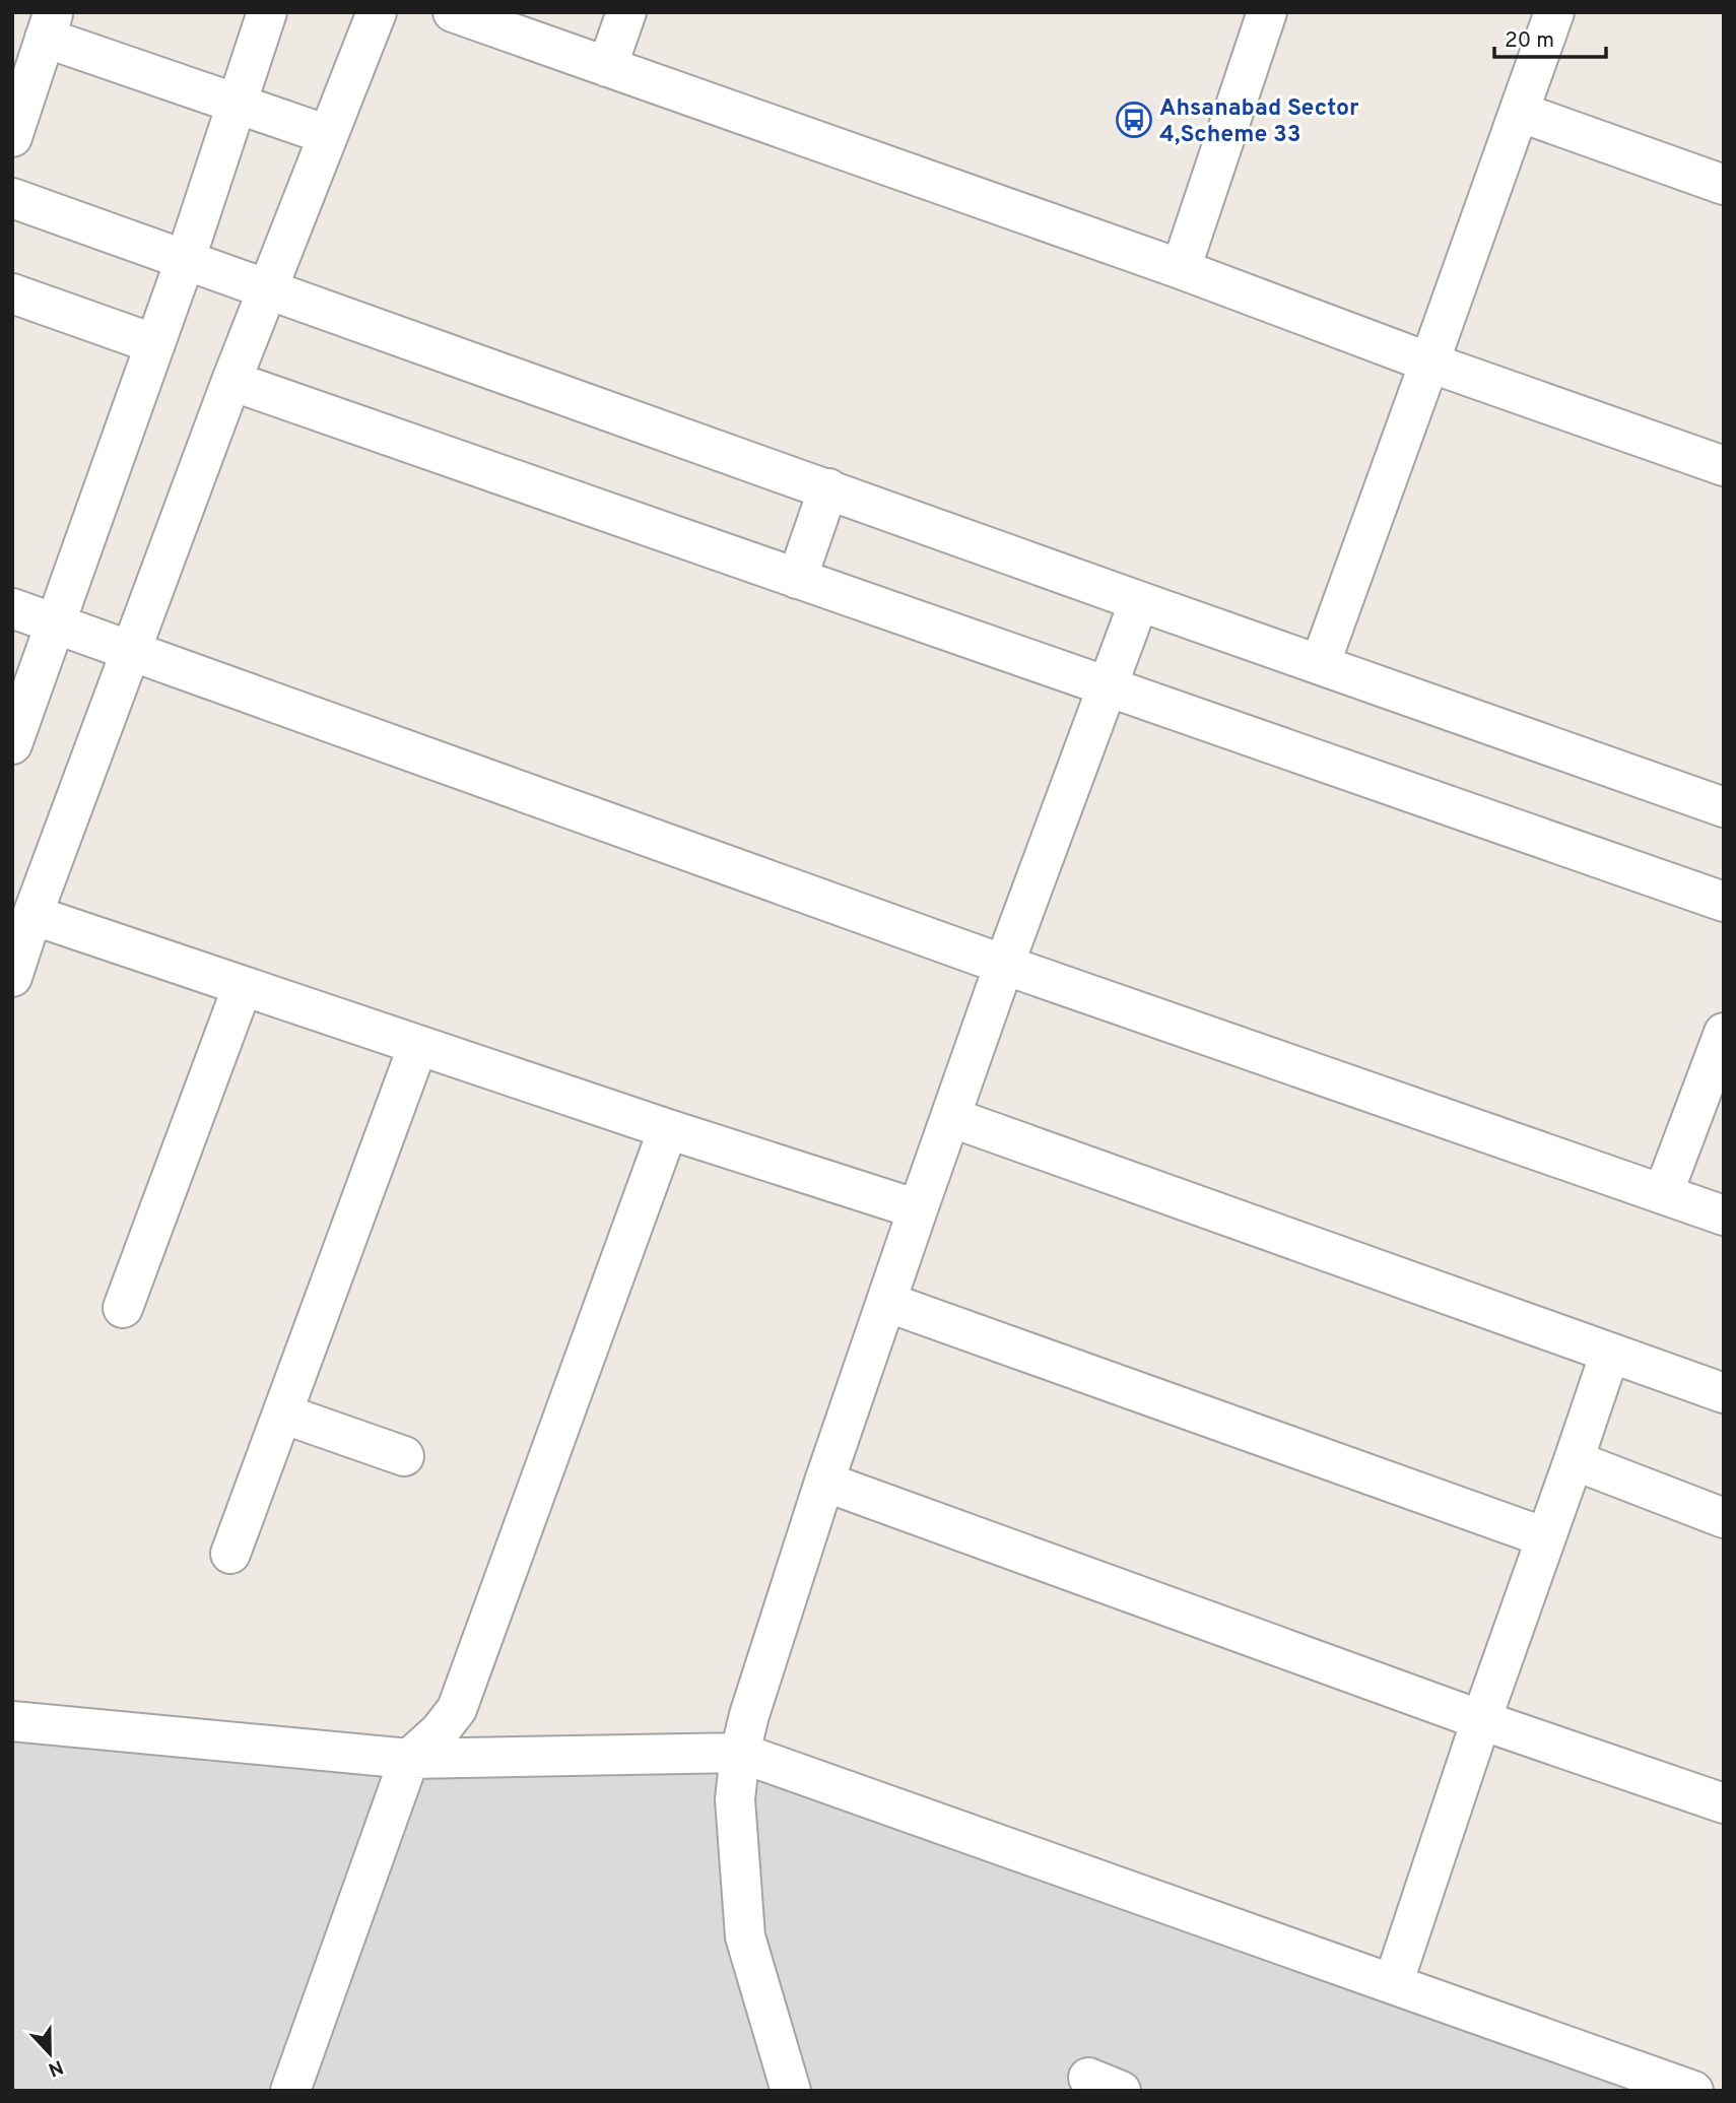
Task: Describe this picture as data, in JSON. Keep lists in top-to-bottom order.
{
  "places": {
    "bus stop": ["Ahsanabad Sector 4,Scheme 33"]
  },
  "scale_bar": "20 m",
  "north": "bottom"
}
